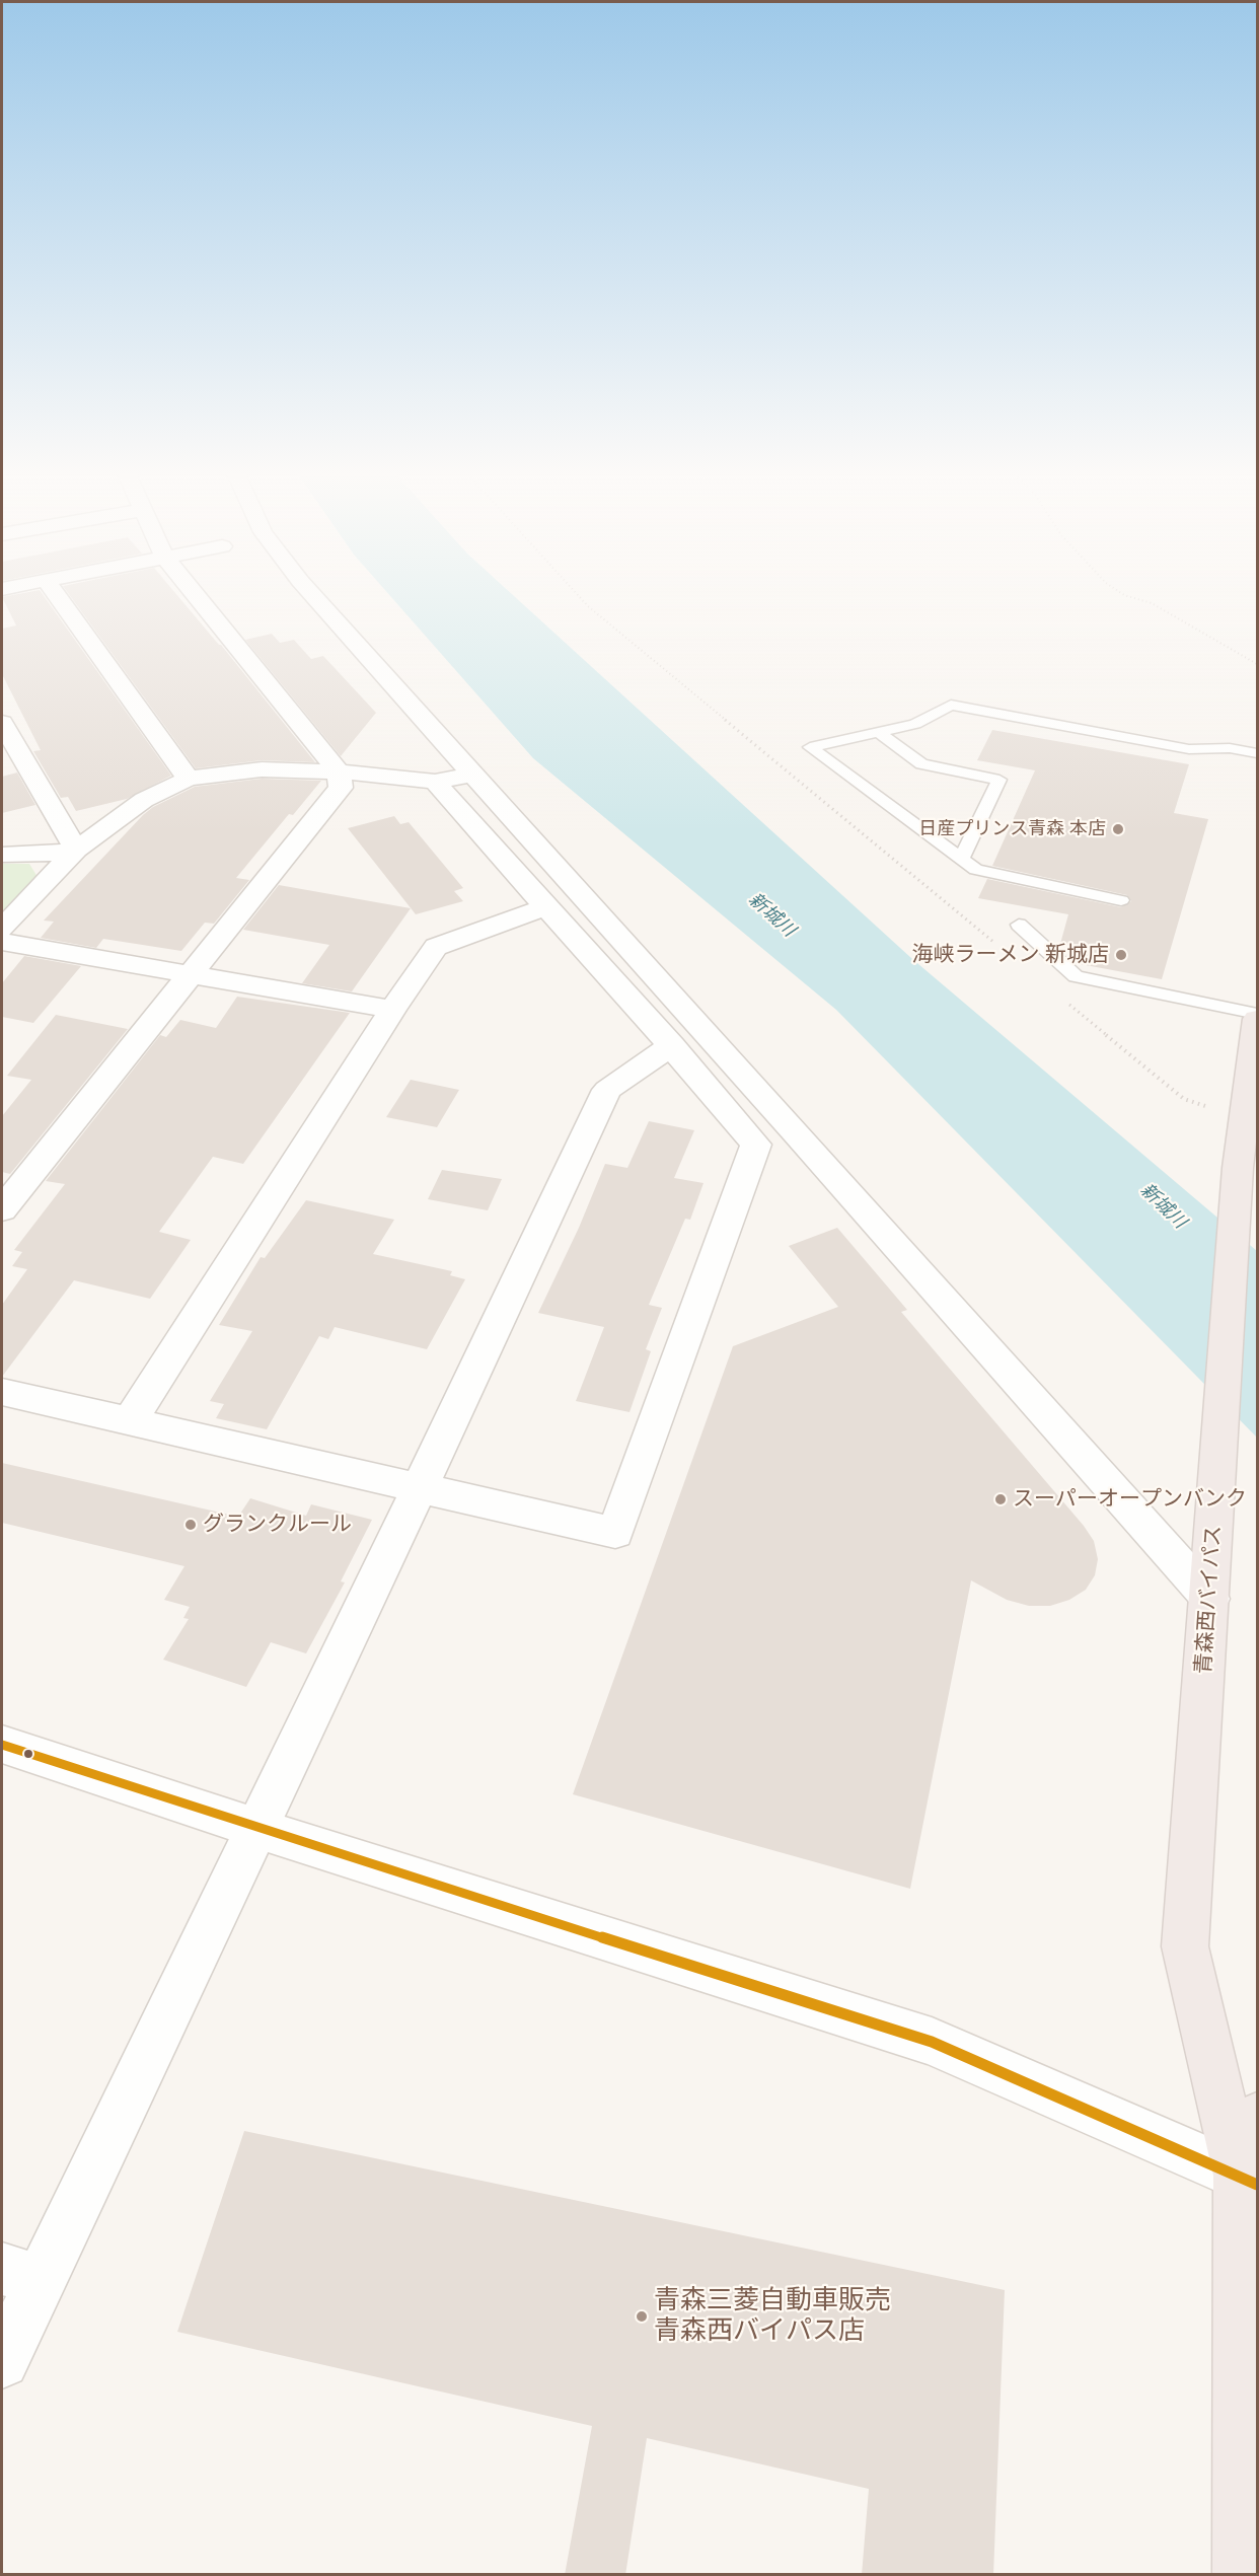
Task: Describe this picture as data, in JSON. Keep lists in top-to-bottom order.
{
  "streets": {
    "highway": ["青森西バイパス"]
  },
  "water": ["新城川"],
  "places": [
    "日産プリンス青森 本店",
    "海峡ラーメン 新城店",
    "スーパーオープンバンク",
    "グランクルール",
    "青森三菱自動車販売 青森西バイパス店"
  ]
}
